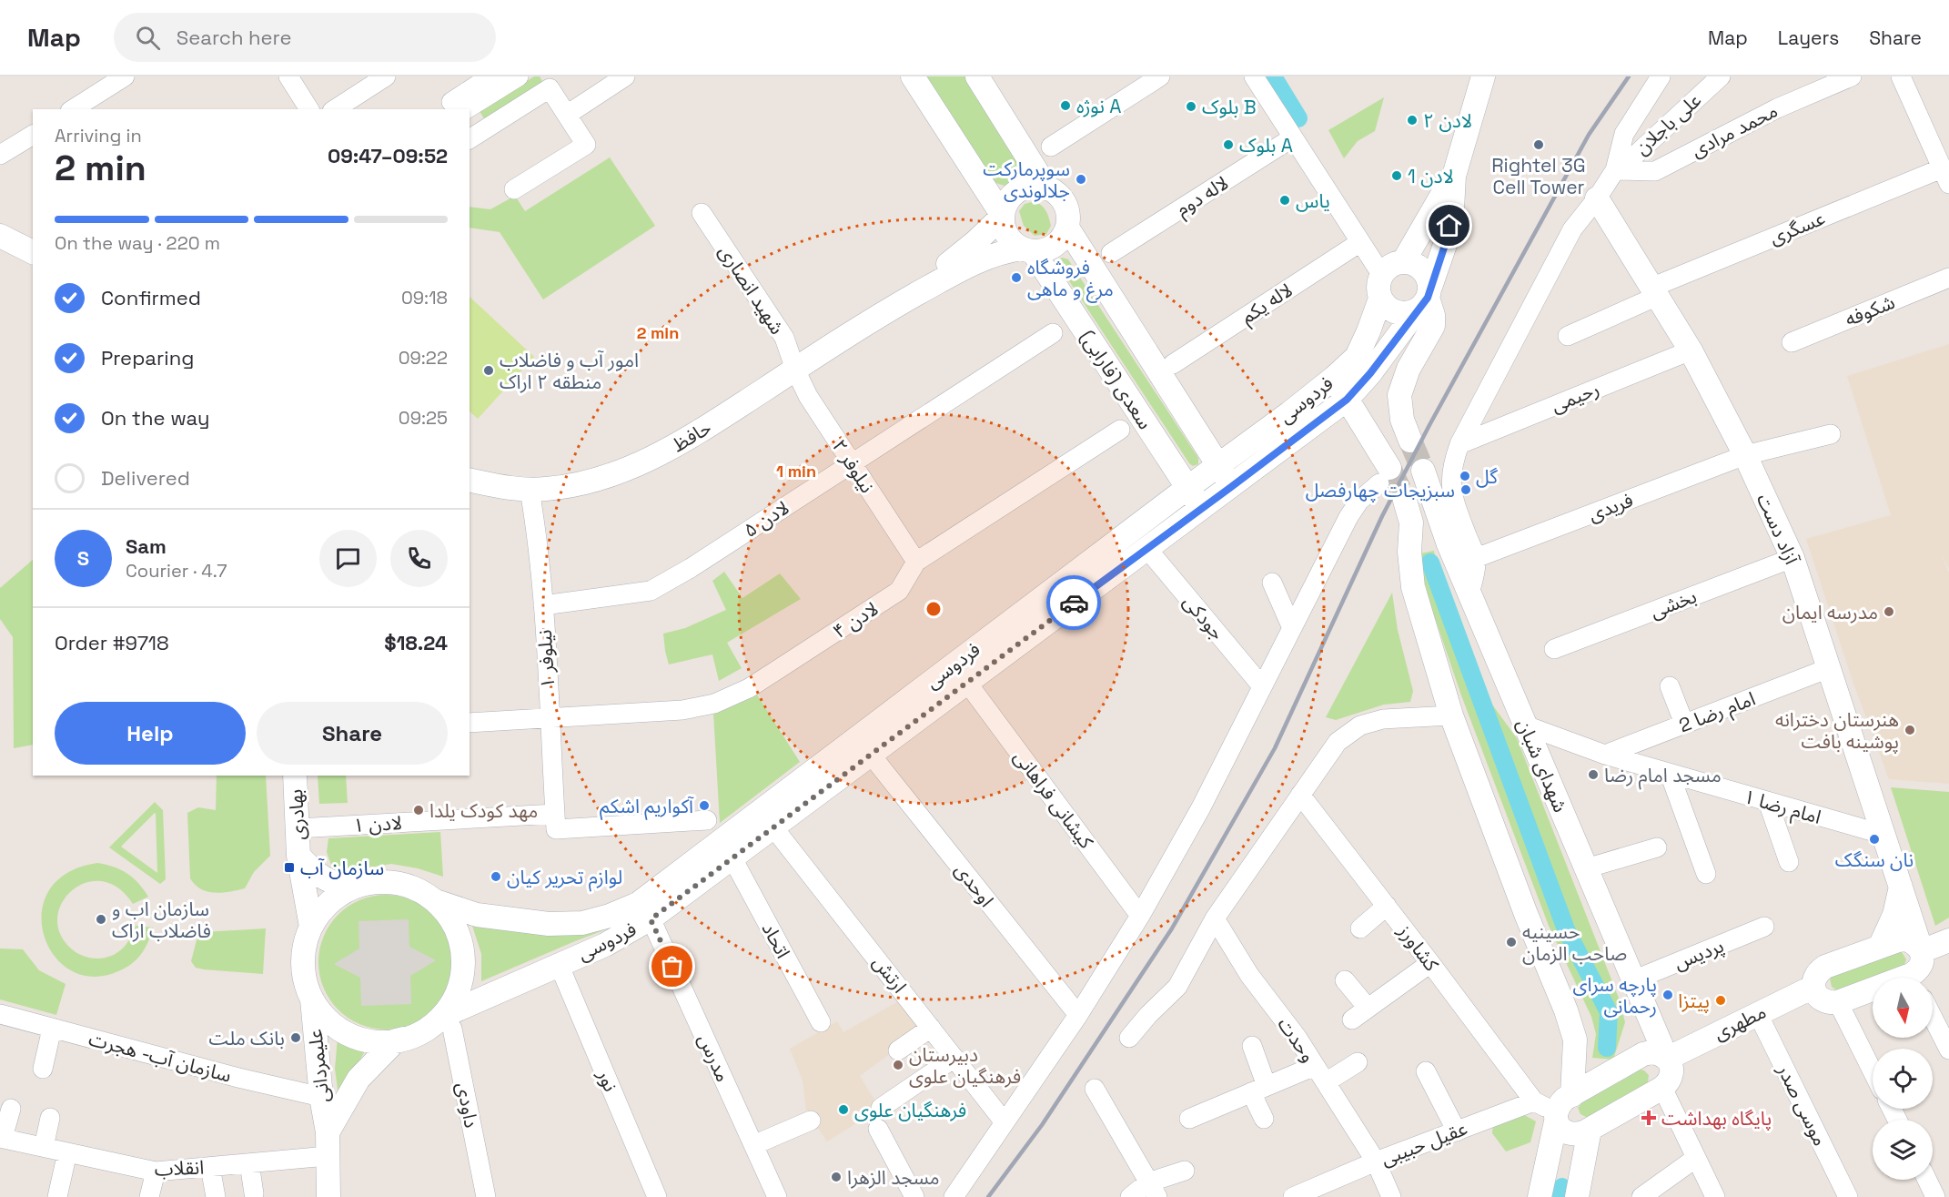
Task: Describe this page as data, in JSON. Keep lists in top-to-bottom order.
{
  "streets": {
    "street": [
      "علی باجلان",
      "محمد مرادی",
      "لاله دوم",
      "عسگری",
      "شهید انصاری",
      "لاله یکم",
      "شکوفه",
      "سعدی (فارابی)",
      "رحیمی",
      "فردوسی",
      "حافظ",
      "نیلوفر ۲",
      "فریدی",
      "لادن ۵",
      "آزاد دست",
      "بخشی",
      "جودکی",
      "لادن ۴",
      "نیلوفر ۱",
      "امام رضا 2",
      "شهدای شبان",
      "کیشانی فراهانی",
      "امام رضا ۱",
      "بهادری",
      "لادن ۱",
      "اوحدی",
      "اتحاد",
      "کشاورز",
      "پردیس",
      "ارتش",
      "مطهری",
      "وحدت",
      "سازمان آب- هجرت",
      "مدرس",
      "علیمردانی",
      "نور",
      "داودی",
      "موسی صدر",
      "عقیل حبیبی",
      "انقلاب"
    ]
  },
  "crossings": [
    ["علی باجلان", "محمد مرادی"],
    ["عسگری", "آزاد دست"],
    ["شهید انصاری", "حافظ"],
    ["شهید انصاری", "نیلوفر ۲"],
    ["سعدی (فارابی)", "فردوسی"],
    ["رحیمی", "آزاد دست"],
    ["فردوسی", "جودکی"],
    ["فردوسی", "کیشانی فراهانی"],
    ["فردوسی", "اوحدی"],
    ["فردوسی", "اتحاد"],
    ["فردوسی", "ارتش"],
    ["فردوسی", "مدرس"],
    ["فردوسی", "نور"],
    ["فردوسی", "داودی"],
    ["حافظ", "نیلوفر ۲"],
    ["حافظ", "نیلوفر ۱"],
    ["نیلوفر ۲", "لادن ۵"],
    ["نیلوفر ۲", "لادن ۴"],
    ["فریدی", "آزاد دست"],
    ["لادن ۵", "نیلوفر ۱"],
    ["آزاد دست", "بخشی"],
    ["آزاد دست", "امام رضا 2"],
    ["آزاد دست", "امام رضا ۱"],
    ["لادن ۴", "نیلوفر ۱"],
    ["نیلوفر ۱", "لادن ۱"],
    ["امام رضا 2", "امام رضا ۱"],
    ["شهدای شبان", "امام رضا ۱"],
    ["شهدای شبان", "پردیس"],
    ["شهدای شبان", "مطهری"],
    ["بهادری", "لادن ۱"],
    ["کشاورز", "عقیل حبیبی"],
    ["مطهری", "موسی صدر"],
    ["وحدت", "عقیل حبیبی"],
    ["سازمان آب- هجرت", "علیمردانی"],
    ["علیمردانی", "انقلاب"]
  ],
  "places": {
    "other": [
      "نوژه A",
      "بلوک B",
      "لادن ۲",
      "بلوک A",
      "Rightel 3G Cell Tower",
      "لادن 1",
      "سوپرمارکت جلالوندی",
      "یاس",
      "فروشگاه مرغ و ماهی",
      "امور آب و فاضلاب منطقه ۲ اراک",
      "گل",
      "سبزیجات چهارفصل",
      "مدرسه ایمان",
      "هنرستان دخترانه پوشینه بافت",
      "مسجد امام رضا",
      "آکواریم اشکم",
      "مهد کودک یلدا",
      "نان سنگک",
      "لوازم تحریر کیان",
      "سازمان اب و فاضلاب اراک",
      "حسینیه صاحب الزمان",
      "پارچه سرای رحمانی",
      "پیتزا",
      "بانک ملت",
      "دبیرستان فرهنگیان علوی",
      "فرهنگیان علوی",
      "مسجد الزهرا"
    ],
    "transit": ["سازمان آب"],
    "health": ["پایگاه بهداشت"]
  },
  "north": "bottom",
  "page": {
    "header": "Map",
    "search": "Search here",
    "nav": ["Map", "Layers", "Share"],
    "heading": ["2 min", "Arriving in", "09:47–09:52"],
    "panel": [
      "Sam",
      "Courier · 4.7",
      "Order #9718",
      "$18.24"
    ],
    "bar": "On the way · 220 m",
    "list": [
      ["Confirmed", "09:18"],
      ["Preparing", "09:22"],
      ["On the way", "09:25"],
      "Delivered"
    ],
    "round": "S",
    "buttons": ["Help", "Share"]
  },
  "rings": ["2 min", "1 min"]
}
